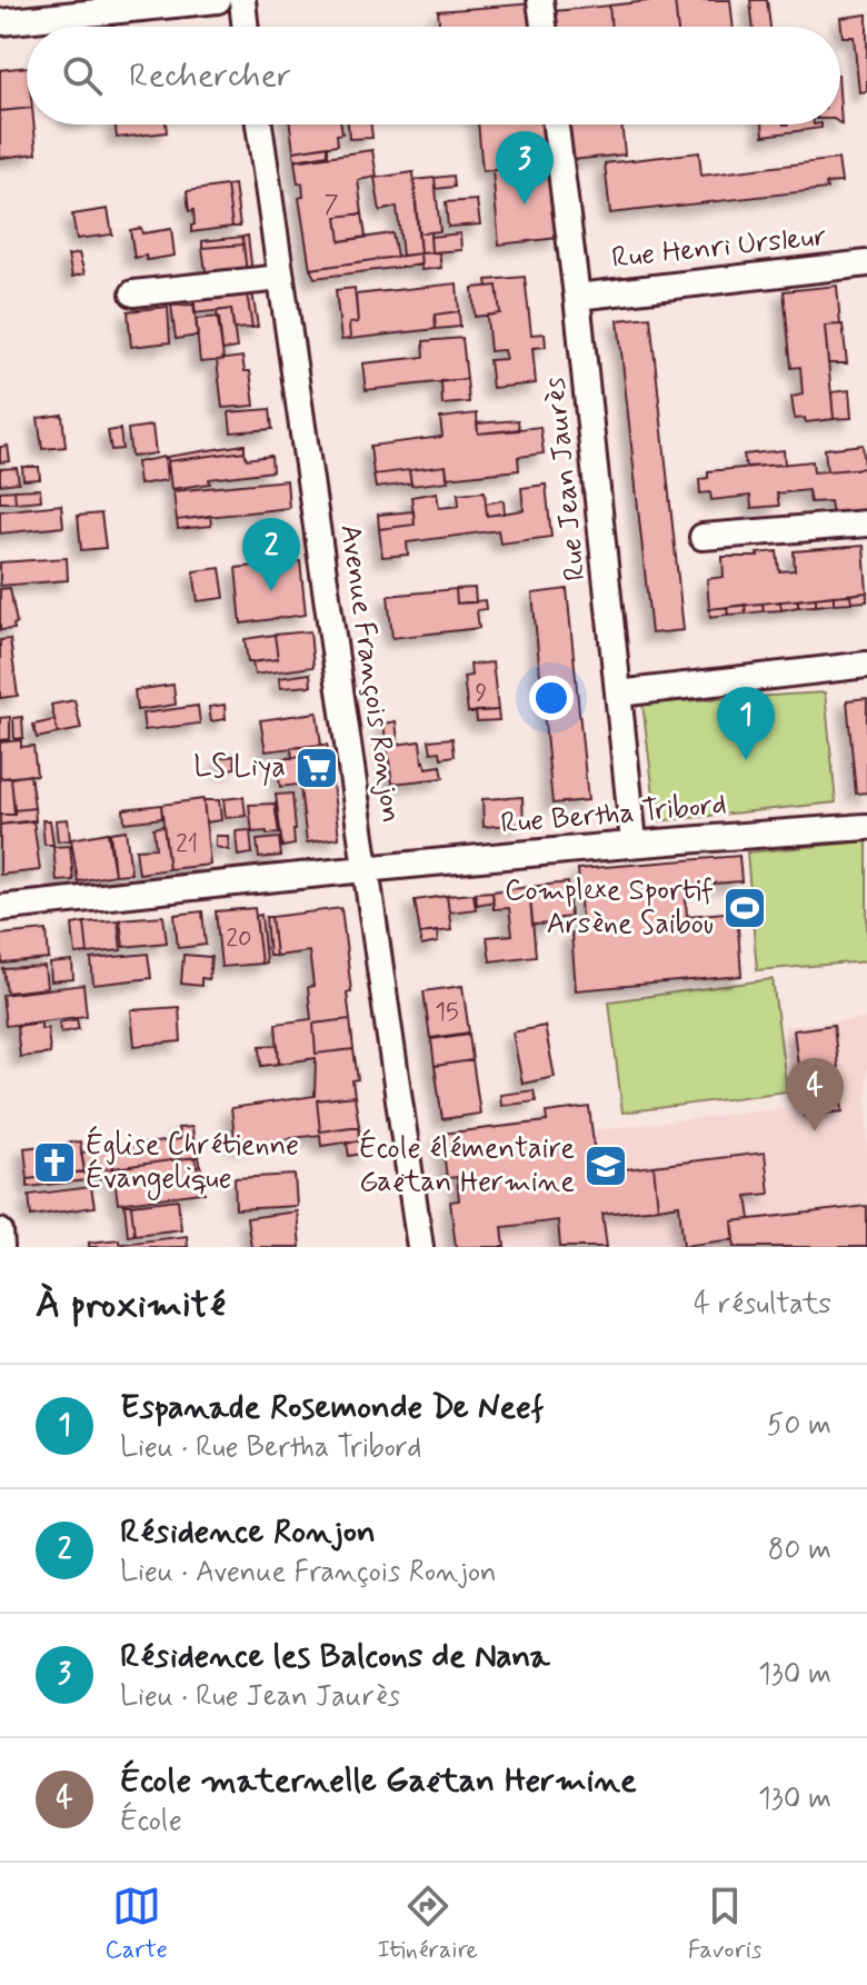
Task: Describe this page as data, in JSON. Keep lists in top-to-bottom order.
{
  "streets": {
    "street": [
      "Rue Henri Ursleur",
      "Rue Jean Jaurès",
      "Avenue François Ronjon",
      "Rue Bertha Tribord"
    ]
  },
  "crossings": [
    ["Rue Henri Ursleur", "Rue Jean Jaurès"],
    ["Rue Jean Jaurès", "Rue Bertha Tribord"],
    ["Avenue François Ronjon", "Rue Bertha Tribord"]
  ],
  "places": {
    "supermarket": ["LS Liya"],
    "sports": ["Complexe Sportif Arsène Saibou"],
    "church": ["Église Chrétienne Évangelique"],
    "school or university": ["École élémentaire Gaëtan Hermine"]
  },
  "house_numbers": [
    "7",
    "9",
    "21",
    "20",
    "15"
  ],
  "page": {
    "search": "Rechercher",
    "pins": [
      "3",
      "2",
      "1",
      "4"
    ],
    "heading": ["À proximité", "4 résultats"],
    "list": [
      {
        "mark": "1",
        "name": "Espanade Rosemonde De Neef",
        "note": "Lieu · Rue Bertha Tribord",
        "value": "50 m"
      },
      {
        "mark": "2",
        "name": "Résidence Ronjon",
        "note": "Lieu · Avenue François Ronjon",
        "value": "80 m"
      },
      {
        "mark": "3",
        "name": "Résidence les Balcons de Nana",
        "note": "Lieu · Rue Jean Jaurès",
        "value": "130 m"
      },
      {
        "mark": "4",
        "name": "École maternelle Gaëtan Hermine",
        "note": "École",
        "value": "130 m"
      }
    ],
    "nav": ["Carte", "Itinéraire", "Favoris"]
  }
}
